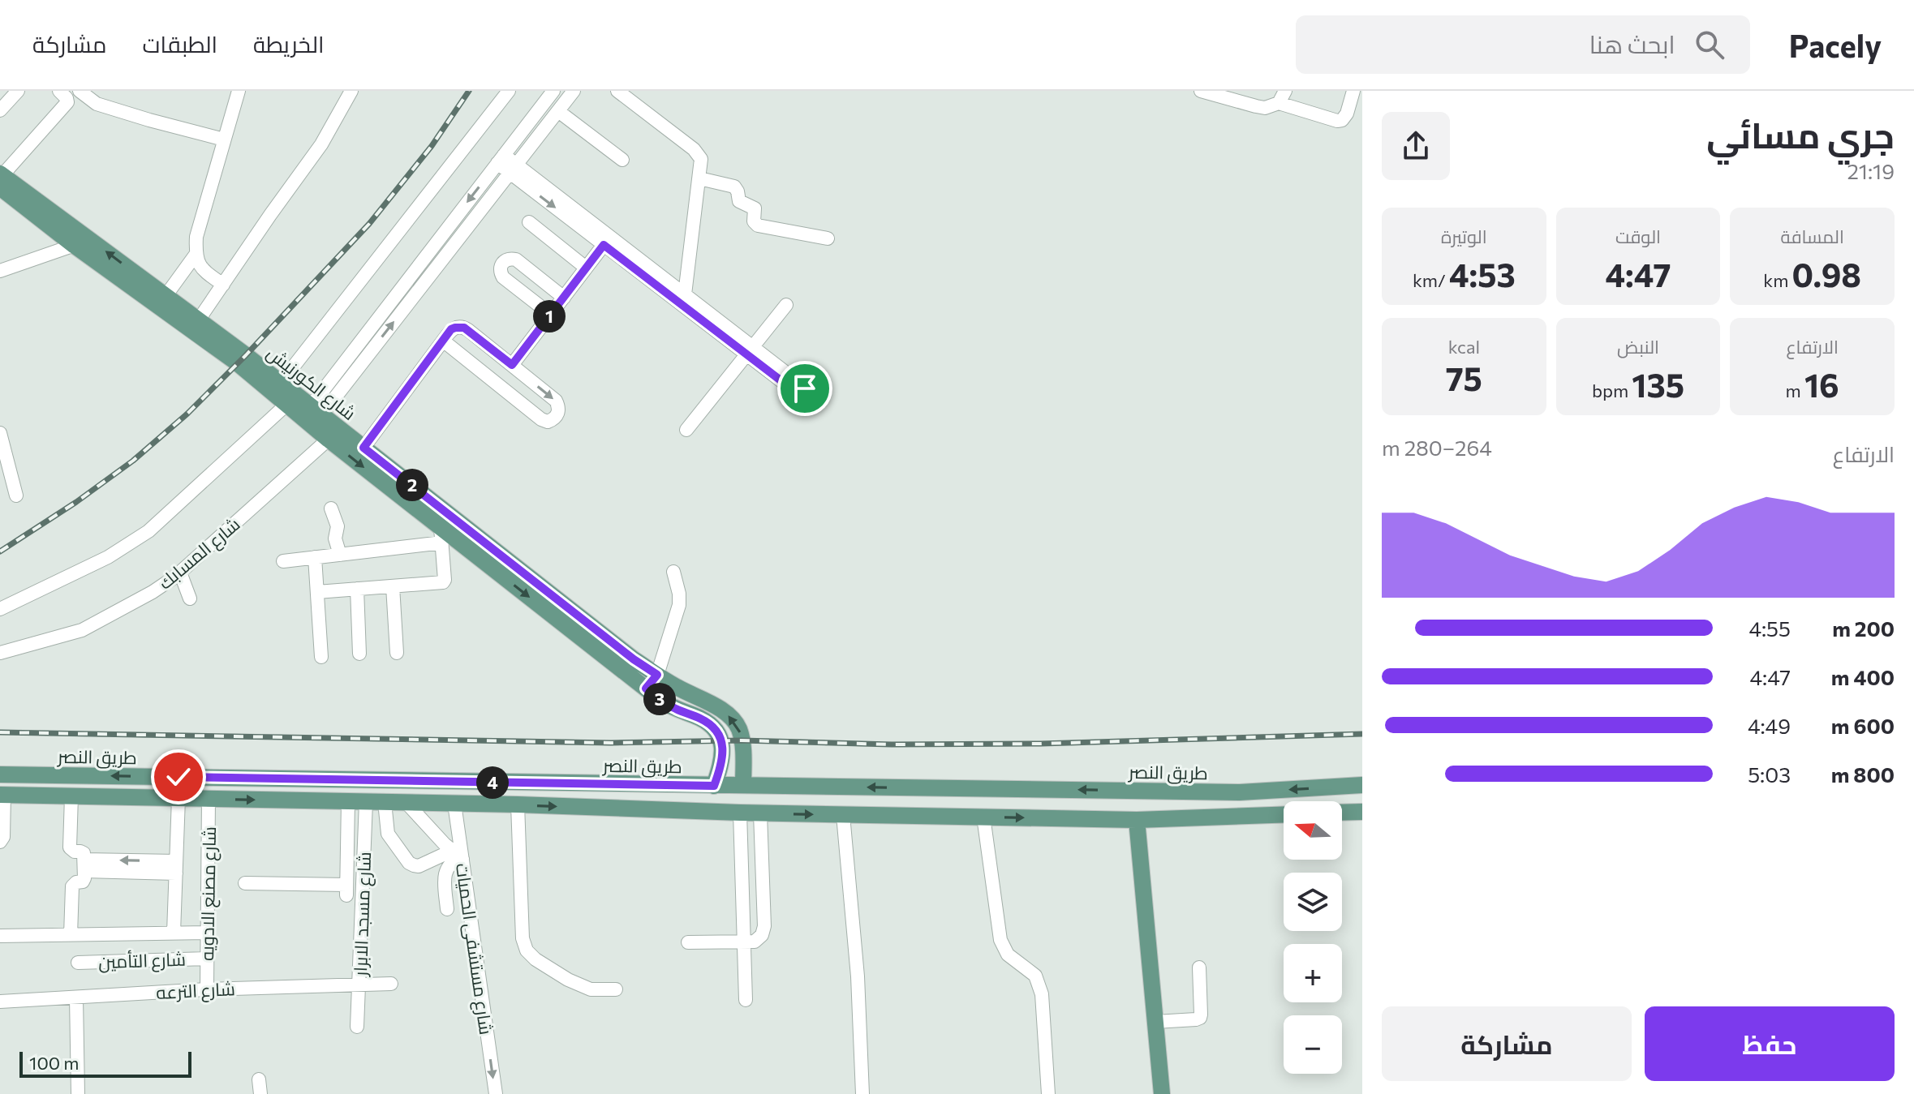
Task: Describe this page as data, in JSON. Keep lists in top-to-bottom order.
{
  "streets": {
    "main road": ["شارع الكورنيش", "طريق النصر"],
    "street": [
      "شارع المسابك",
      "شارع مصنع الادويه",
      "شارع مسجد الابرار",
      "شارع مستشفى الحميات",
      "شارع التأمين",
      "شارع الترعه"
    ]
  },
  "crossings": [
    ["شارع الكورنيش", "شارع المسابك"],
    ["شارع الكورنيش", "طريق النصر"],
    ["شارع مصنع الادويه", "شارع التأمين"],
    ["شارع مصنع الادويه", "شارع الترعه"],
    ["شارع مسجد الابرار", "شارع الترعه"]
  ],
  "one_way": ["شارع مستشفى الحميات"],
  "scale_bar": "100 m",
  "north": "left",
  "page": {
    "header": "Pacely",
    "search": "ابحث هنا",
    "nav": ["الخريطة", "الطبقات", "مشاركة"],
    "heading": ["جري مسائي", "21:19"],
    "stats": [
      ["المسافة", "0.98 km"],
      ["الوقت", "4:47"],
      ["الوتيرة", "4:53 /km"],
      ["الارتفاع", "16 m"],
      ["النبض", "135 bpm"],
      ["kcal", "75"]
    ],
    "pins": [
      "1",
      "2",
      "3",
      "4"
    ],
    "chart": ["الارتفاع", "264–280 m"],
    "list": [
      {
        "name": "200 m",
        "note": "4:55"
      },
      {
        "name": "400 m",
        "note": "4:47"
      },
      {
        "name": "600 m",
        "note": "4:49"
      },
      {
        "name": "800 m",
        "note": "5:03"
      }
    ],
    "map_buttons": ["+", "−"],
    "buttons": ["حفظ", "مشاركة"],
    "scale": "100 m"
  }
}
